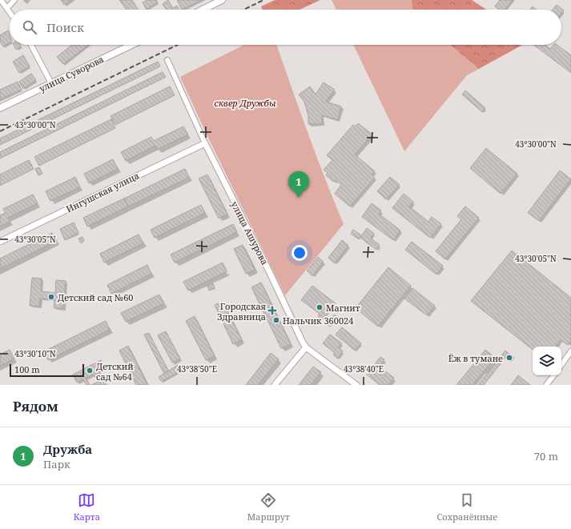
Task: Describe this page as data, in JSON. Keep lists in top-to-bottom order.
{
  "streets": {
    "main road": ["улица Суворова"],
    "street": ["Ингушская улица", "улица Ашурова"]
  },
  "crossings": [
    ["Ингушская улица", "улица Ашурова"]
  ],
  "parks": ["сквер Дружбы"],
  "places": {
    "other": [
      "Детский сад №60",
      "Магнит",
      "Нальчик 360024",
      "Ёж в тумане",
      "Детский сад №64"
    ],
    "health": ["Городская Здравница"]
  },
  "scale_bar": "100 m",
  "page": {
    "search": "Поиск",
    "pins": "1",
    "scale": "100 m",
    "heading": "Рядом",
    "list": [
      {
        "mark": "1",
        "name": "Дружба",
        "note": "Парк",
        "value": "70 m"
      }
    ],
    "nav": ["Карта", "Маршрут", "Сохранённые"]
  },
  "coordinates": [
    "43°30'00\"N",
    "43°30'05\"N",
    "43°30'10\"N",
    "43°38'50\"E",
    "43°38'40\"E"
  ]
}
